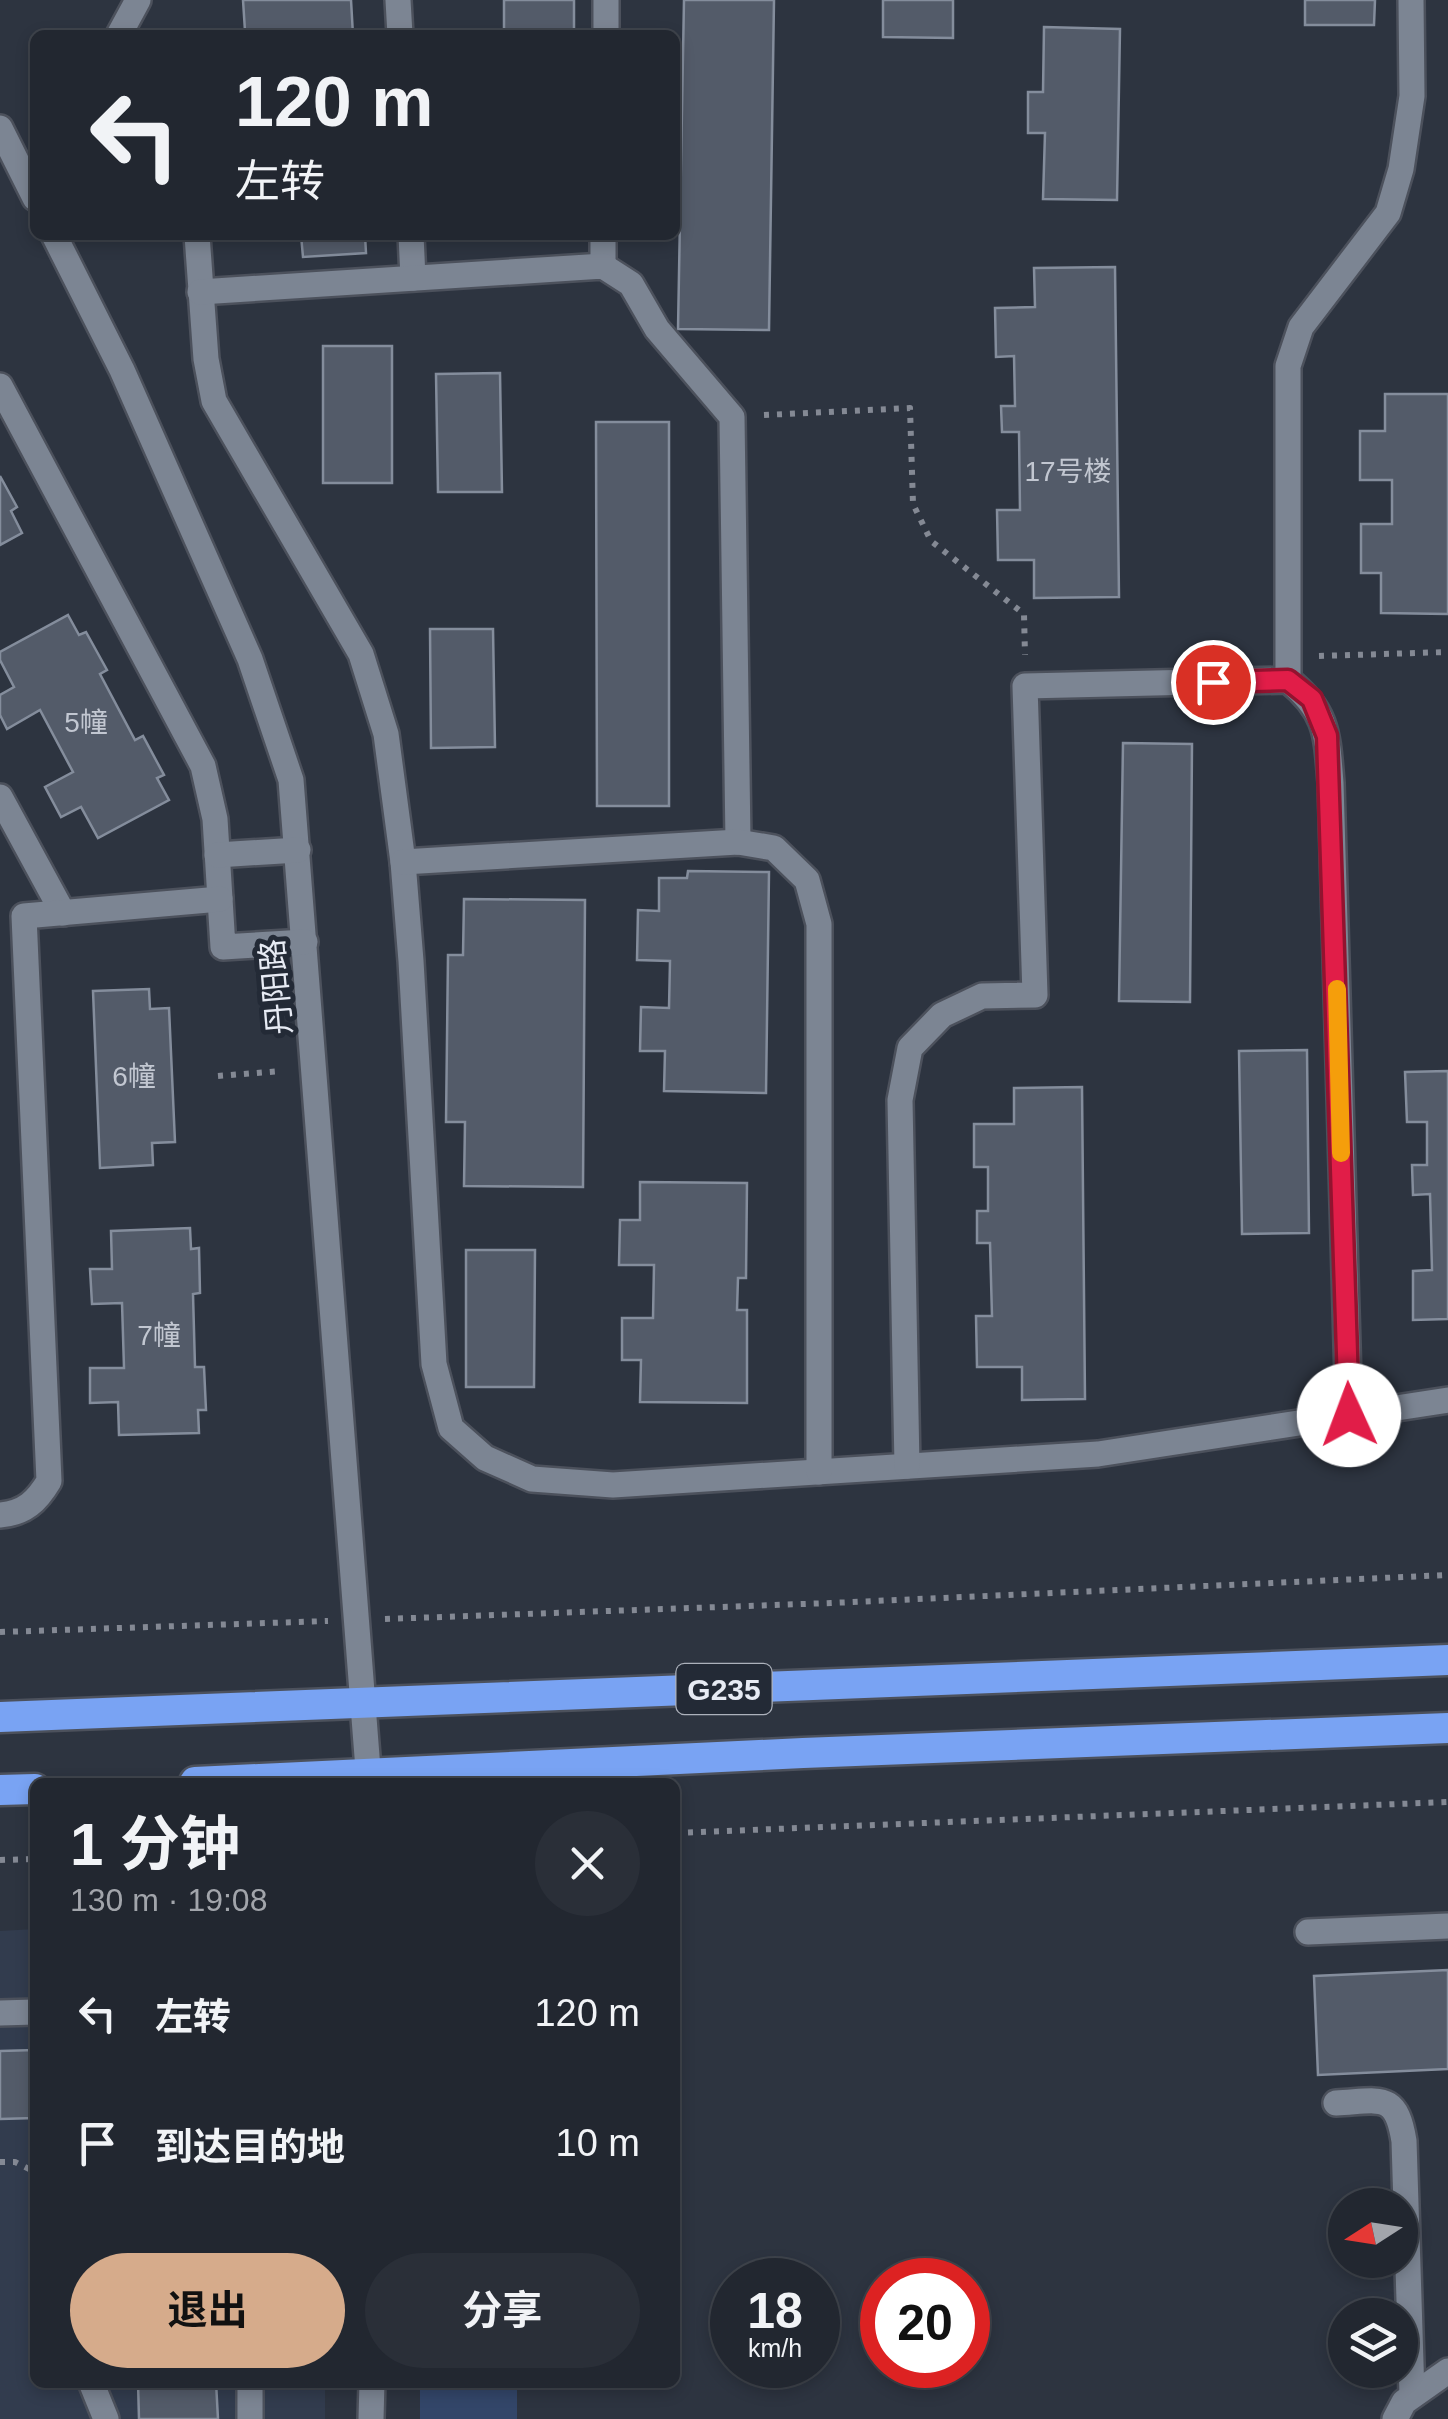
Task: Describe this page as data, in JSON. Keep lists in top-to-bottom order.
{
  "streets": {
    "highway": ["G235"],
    "street": ["丹阳路"]
  },
  "crossings": [
    ["丹阳路", "G235"]
  ],
  "house_numbers": [
    "17号楼",
    "5幢",
    "6幢",
    "7幢"
  ],
  "north": "left",
  "page": {
    "turn": ["120 m", "左转"],
    "heading": ["1 分钟", "130 m · 19:08"],
    "list": [
      {
        "name": "左转",
        "value": "120 m"
      },
      {
        "name": "到达目的地",
        "value": "10 m"
      }
    ],
    "buttons": ["退出", "分享"],
    "speed": "18 km/h",
    "limit": "20"
  }
}
